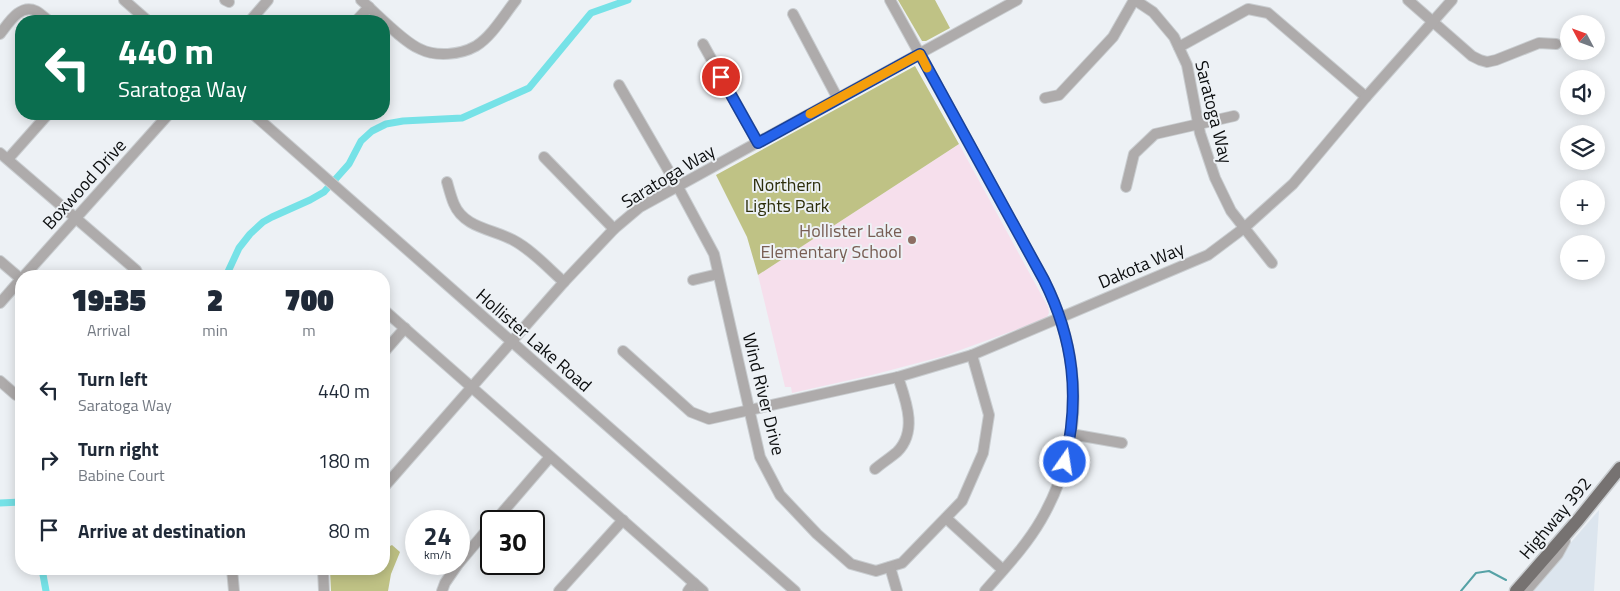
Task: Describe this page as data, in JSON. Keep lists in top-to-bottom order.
{
  "streets": {
    "main road": ["Highway 392"],
    "street": [
      "Saratoga Way",
      "Boxwood Drive",
      "Dakota Way",
      "Hollister Lake Road",
      "Wind River Drive"
    ]
  },
  "crossings": [
    ["Saratoga Way", "Dakota Way"],
    ["Saratoga Way", "Hollister Lake Road"],
    ["Saratoga Way", "Wind River Drive"],
    ["Dakota Way", "Wind River Drive"]
  ],
  "parks": ["Northern Lights Park"],
  "places": ["Hollister Lake Elementary School"],
  "north": "top left",
  "page": {
    "map_buttons": ["+", "−"],
    "turn": ["440 m", "Saratoga Way"],
    "eta": [
      "19:35",
      "Arrival",
      "2",
      "min",
      "700",
      "m"
    ],
    "list": [
      {
        "name": "Turn left",
        "note": "Saratoga Way",
        "value": "440 m"
      },
      {
        "name": "Turn right",
        "note": "Babine Court",
        "value": "180 m"
      },
      {
        "name": "Arrive at destination",
        "value": "80 m"
      }
    ],
    "speed": "24 km/h",
    "limit": "30"
  }
}
